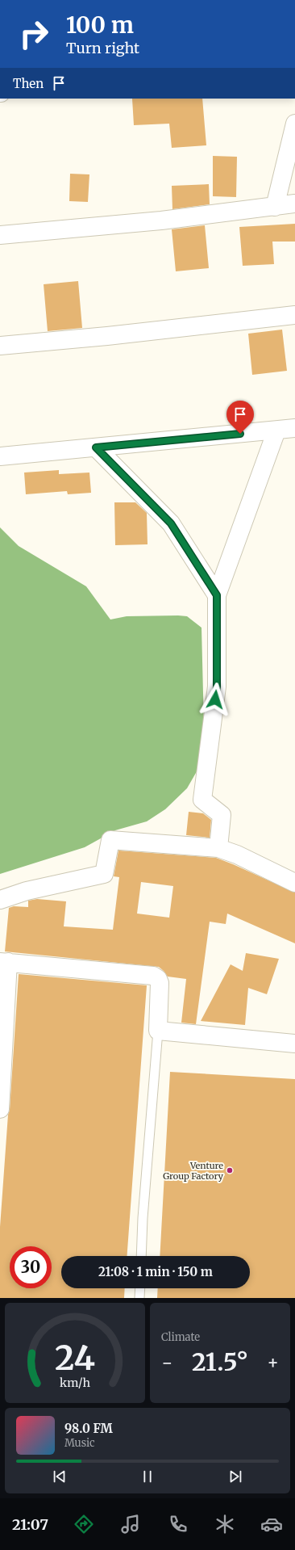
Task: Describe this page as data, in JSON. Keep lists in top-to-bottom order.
{
  "places": ["Venture Group Factory"],
  "page": {
    "turn": ["100 m", "Turn right"],
    "then": "Then",
    "limit": "30",
    "trip": "21:08 · 1 min · 150 m",
    "tile": "Climate",
    "heat": ["−", "21.5°", "+"],
    "song": ["98.0 FM", "Music"],
    "tabs": "21:07",
    "gauge": ["24", "km/h"]
  }
}
